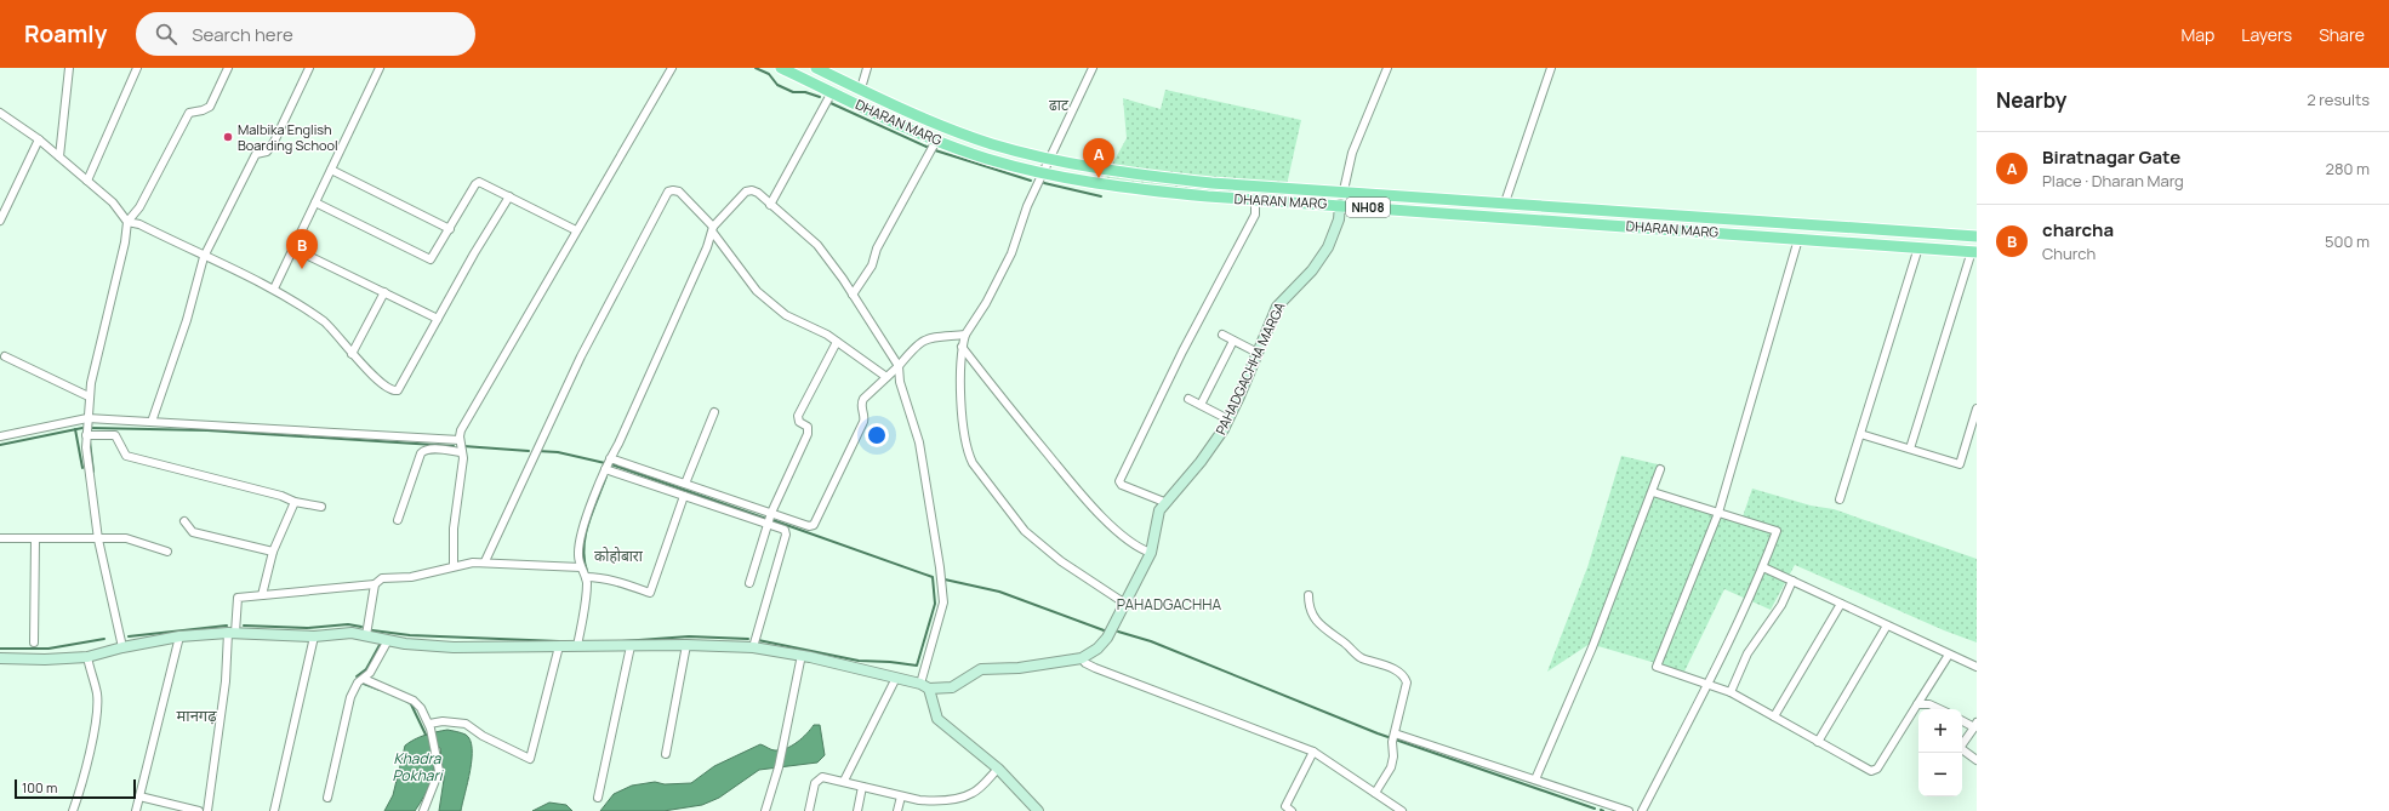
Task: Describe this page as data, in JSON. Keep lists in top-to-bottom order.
{
  "streets": {
    "main road": ["DHARAN MARG", "NH08"],
    "street": ["PAHADGACHHA MARGA"]
  },
  "crossings": [
    ["DHARAN MARG", "PAHADGACHHA MARGA"]
  ],
  "districts": [
    "ढाट",
    "कोहोबारा",
    "PAHADGACHHA",
    "मानगढ़"
  ],
  "water": ["Khadra Pokhari"],
  "places": ["Malbika English Boarding School"],
  "scale_bar": "100 m",
  "page": {
    "header": "Roamly",
    "search": "Search here",
    "nav": ["Map", "Layers", "Share"],
    "heading": ["Nearby", "2 results"],
    "list": [
      {
        "mark": "A",
        "name": "Biratnagar Gate",
        "note": "Place · Dharan Marg",
        "value": "280 m"
      },
      {
        "mark": "B",
        "name": "charcha",
        "note": "Church",
        "value": "500 m"
      }
    ],
    "pins": ["A", "B"],
    "map_buttons": ["+", "−"],
    "scale": "100 m"
  }
}
